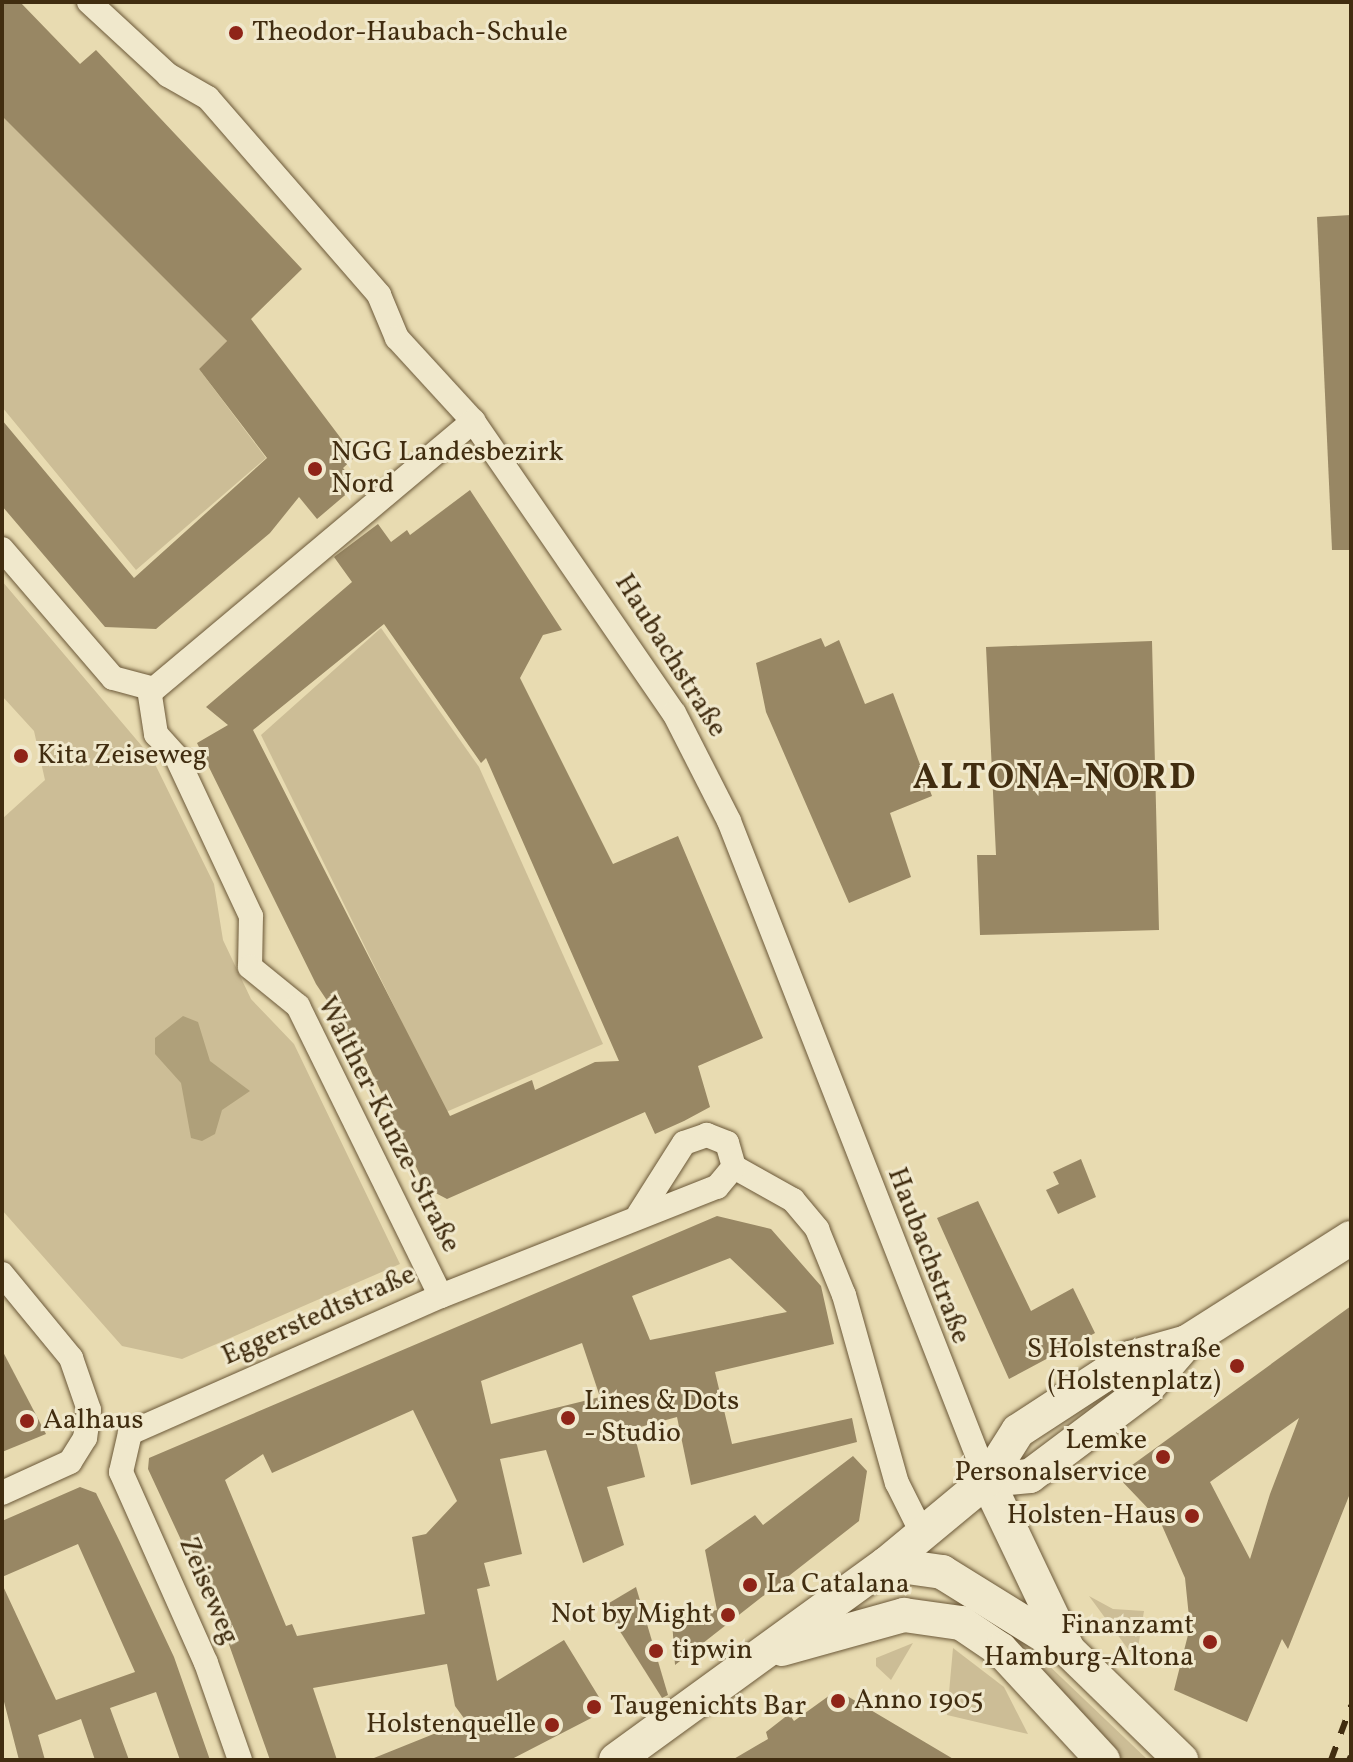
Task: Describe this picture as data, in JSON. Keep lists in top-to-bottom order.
{
  "streets": {
    "street": [
      "Haubachstraße",
      "Walther-Kunze-Straße",
      "Eggerstedtstraße",
      "Zeiseweg"
    ]
  },
  "crossings": [
    ["Walther-Kunze-Straße", "Eggerstedtstraße"],
    ["Eggerstedtstraße", "Zeiseweg"]
  ],
  "districts": ["ALTONA-NORD"],
  "places": [
    "Theodor-Haubach-Schule",
    "NGG Landesbezirk Nord",
    "Kita Zeiseweg",
    "S Holstenstraße (Holstenplatz)",
    "Lines & Dots - Studio",
    "Aalhaus",
    "Lemke Personalservice",
    "Holsten-Haus",
    "La Catalana",
    "Not by Might",
    "Finanzamt Hamburg-Altona",
    "tipwin",
    "Anno 1905",
    "Taugenichts Bar",
    "Holstenquelle"
  ]
}
